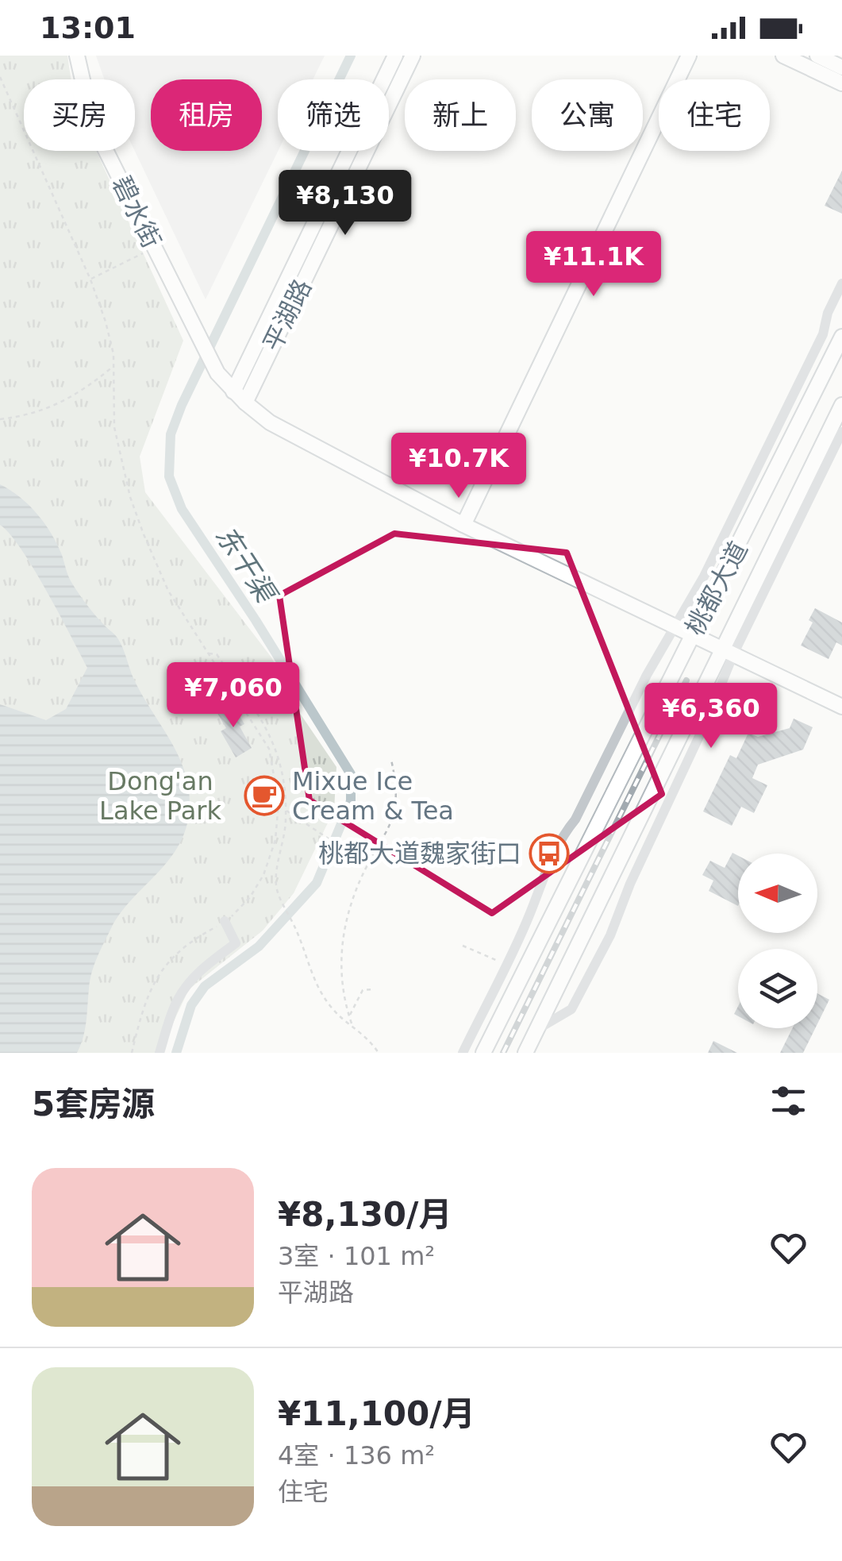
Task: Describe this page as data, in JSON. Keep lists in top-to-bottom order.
{
  "streets": {
    "street": ["碧水街", "平湖路", "桃都大道"]
  },
  "crossings": [
    ["碧水街", "平湖路"],
    ["碧水街", "桃都大道"]
  ],
  "water": ["东干渠"],
  "parks": ["Dong'an Lake Park"],
  "places": {
    "cafe": ["Mixue Ice Cream & Tea"],
    "bus stop": ["桃都大道魏家街口"]
  },
  "north": "left",
  "page": {
    "status": "13:01",
    "chip": [
      "买房",
      "租房",
      "筛选",
      "新上",
      "公寓",
      "住宅"
    ],
    "price": [
      "¥8,130",
      "¥11.1K",
      "¥10.7K",
      "¥7,060",
      "¥6,360"
    ],
    "heading": "5套房源",
    "list": [
      {
        "name": "¥8,130/月",
        "note": "3室 · 101 m² · 平湖路"
      },
      {
        "name": "¥11,100/月",
        "note": "4室 · 136 m² · 住宅"
      }
    ]
  }
}
